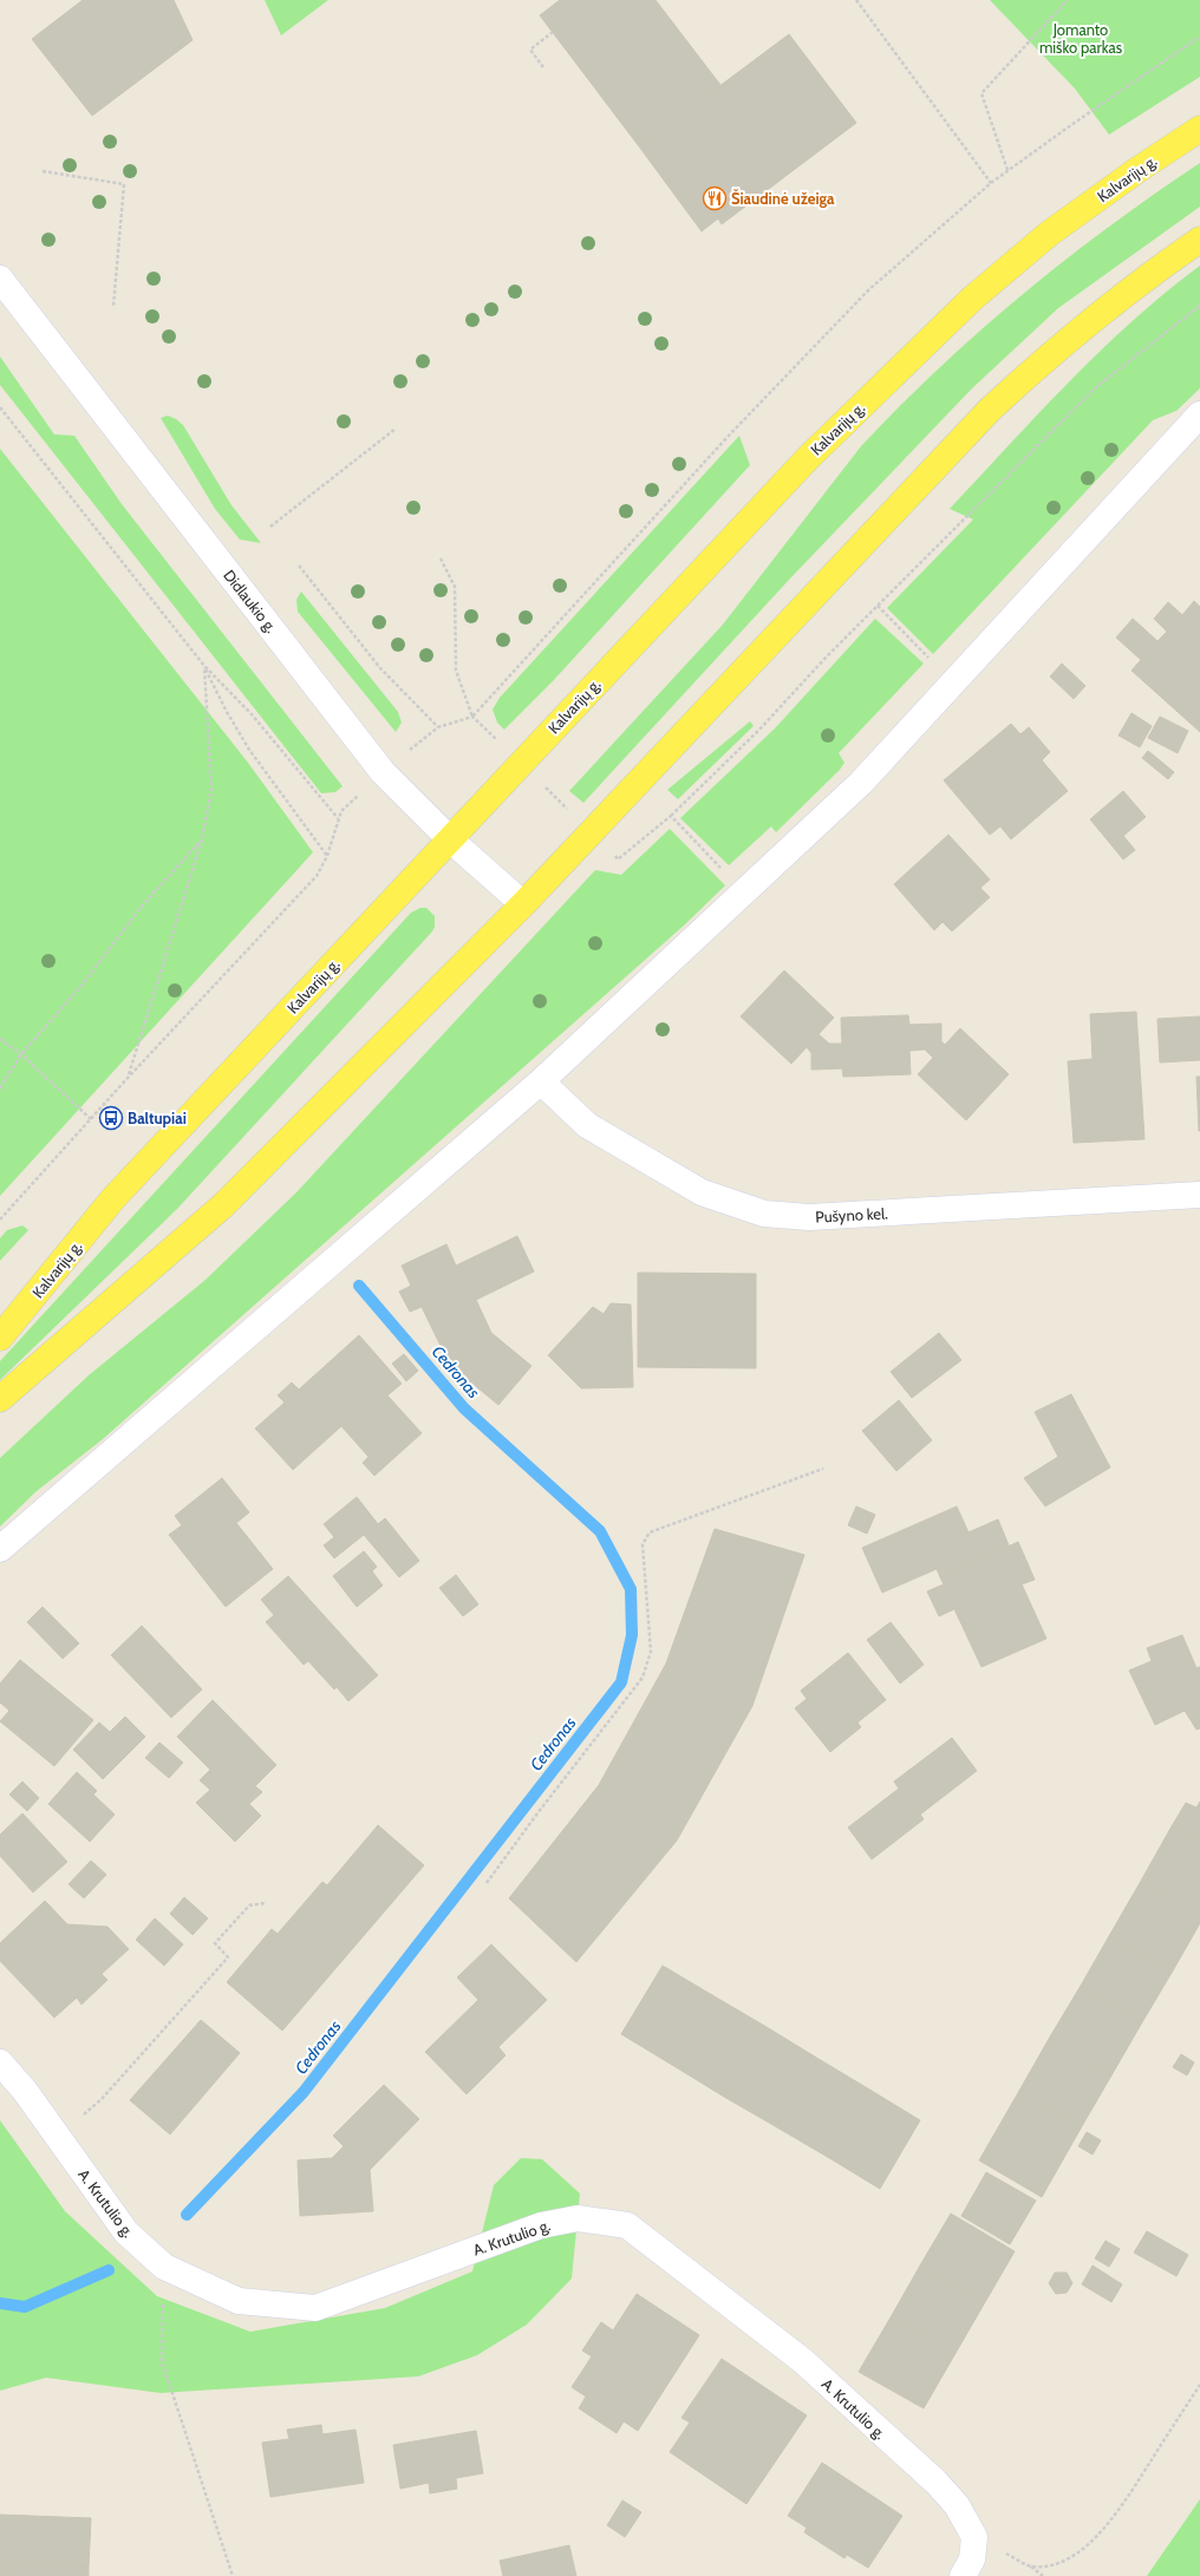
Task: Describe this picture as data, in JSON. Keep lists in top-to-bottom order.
{
  "streets": {
    "main road": ["Kalvarijų g."],
    "street": ["Didlaukio g.", "Pušyno kel.", "A. Krutulio g."]
  },
  "crossings": [
    ["Kalvarijų g.", "Didlaukio g."]
  ],
  "water": ["Cedronas"],
  "parks": ["Jomanto miško parkas"],
  "places": {
    "restaurant": ["Šiaudinė užeiga"],
    "bus stop": ["Baltupiai"]
  }
}
